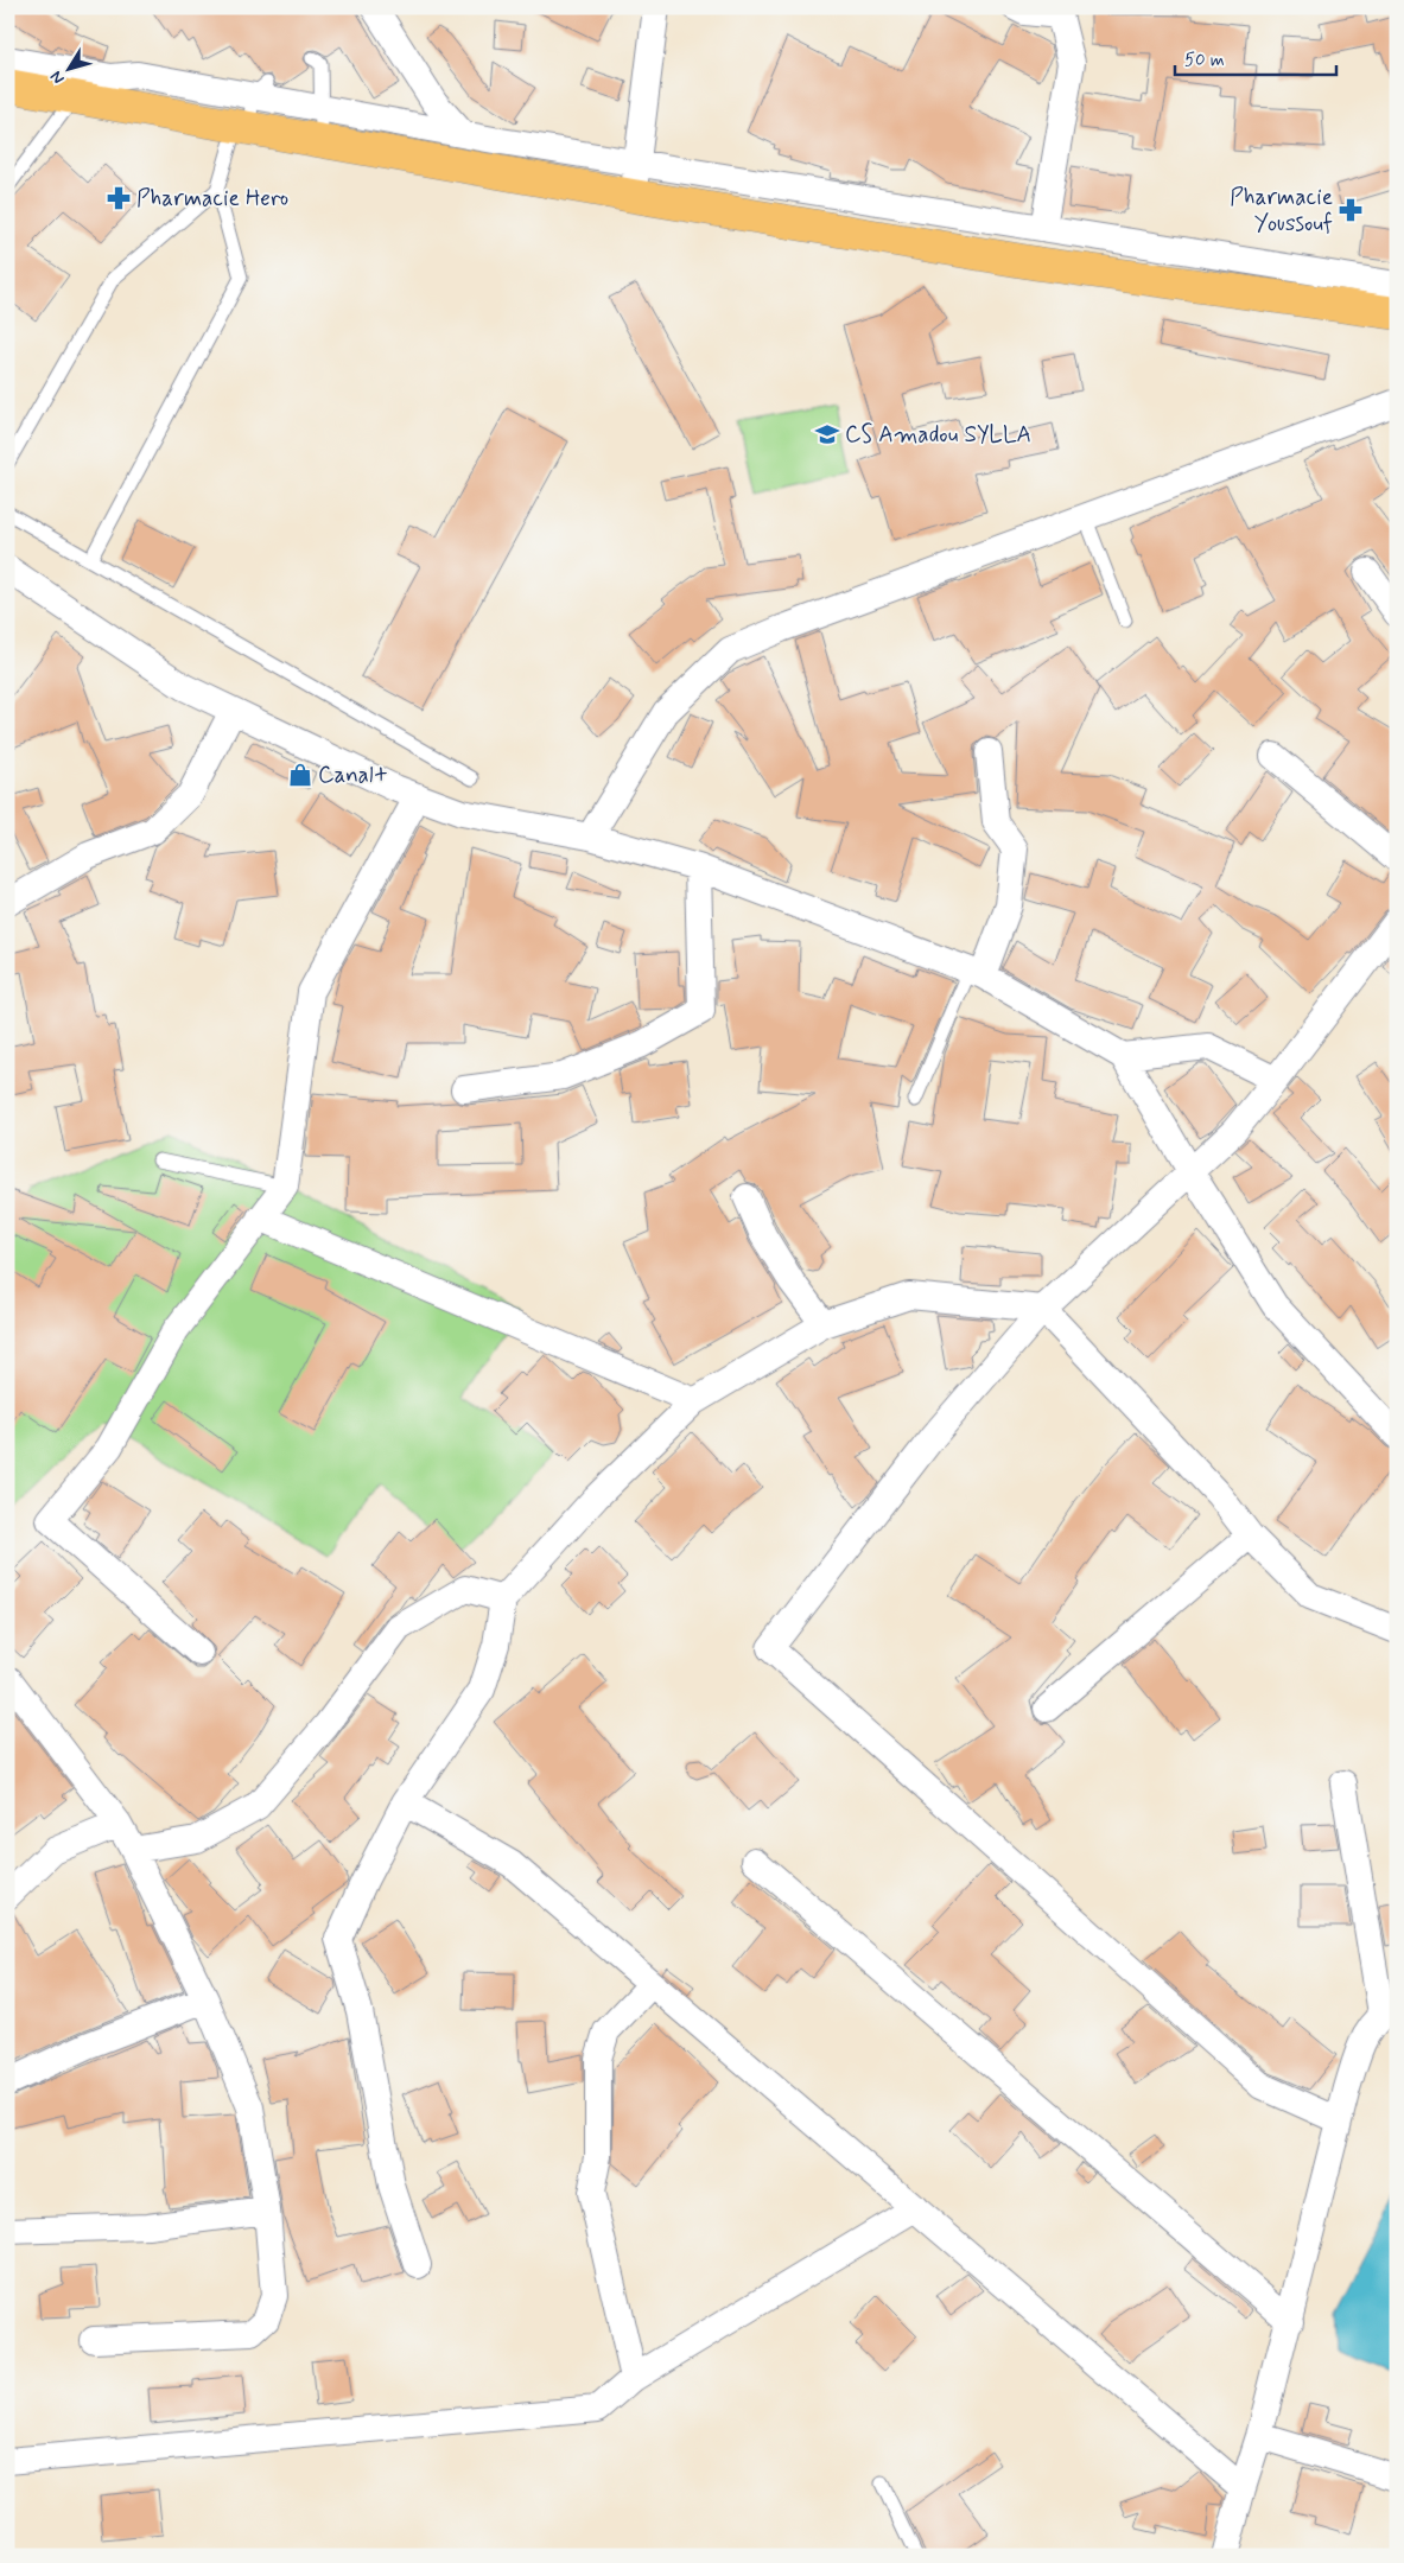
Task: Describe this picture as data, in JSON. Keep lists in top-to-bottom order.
{
  "places": {
    "pharmacy": ["Pharmacie Hero", "Pharmacie Youssouf"],
    "school or university": ["CS Amadou SYLLA"],
    "shop": ["Canal+"]
  },
  "scale_bar": "50 m",
  "north": "bottom left"
}
